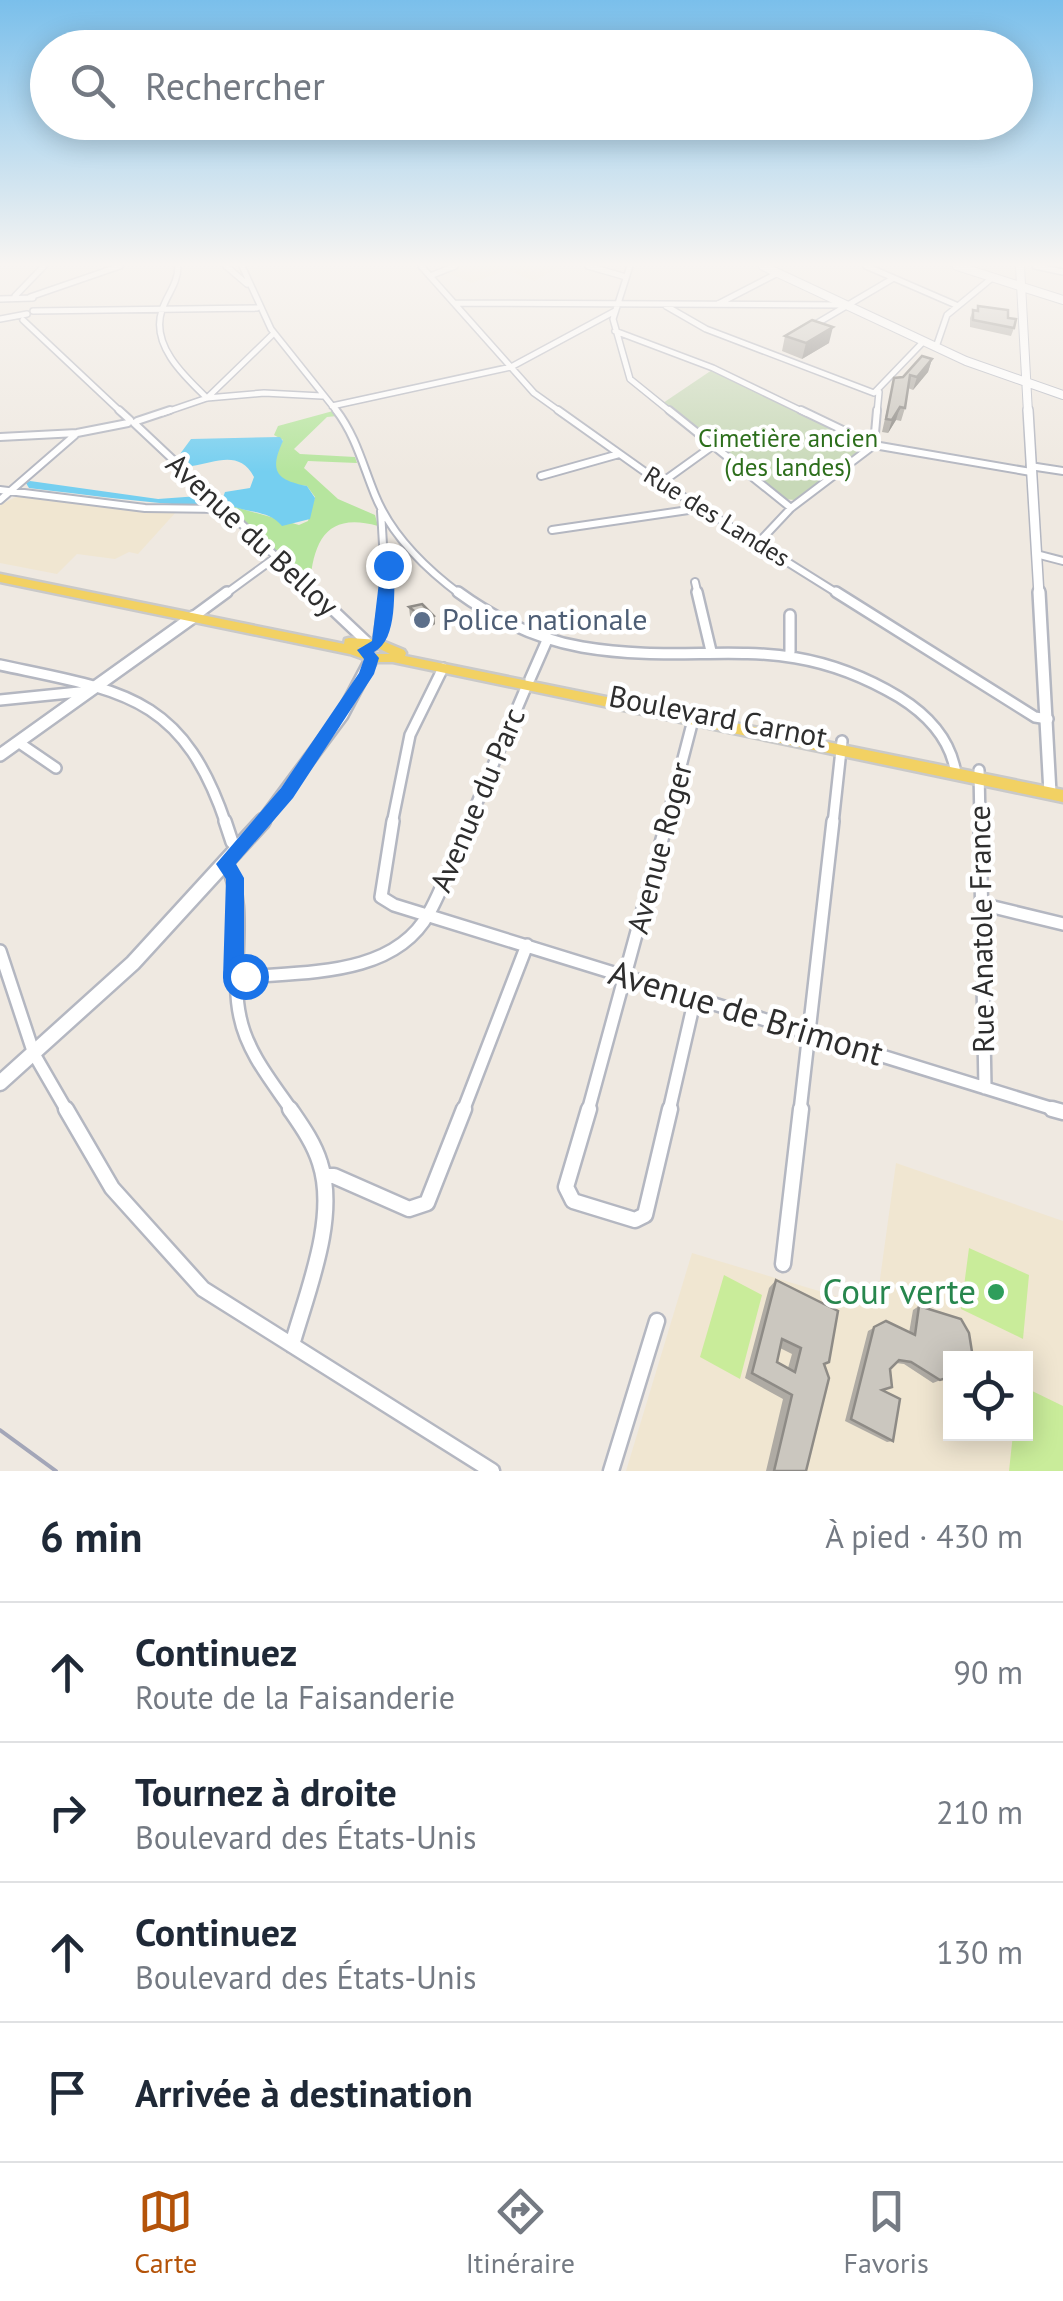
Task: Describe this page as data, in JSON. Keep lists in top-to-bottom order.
{
  "streets": {
    "street": [
      "Rue des Landes",
      "Avenue du Belloy",
      "Avenue du Parc",
      "Avenue Roger",
      "Rue Anatole France",
      "Avenue de Brimont"
    ]
  },
  "crossings": [
    ["Avenue du Parc", "Avenue de Brimont"],
    ["Avenue Roger", "Avenue de Brimont"],
    ["Rue Anatole France", "Avenue de Brimont"]
  ],
  "parks": ["Cimetière ancien (des landes)"],
  "places": ["Police nationale", "Cour verte"],
  "page": {
    "search": "Rechercher",
    "heading": ["6 min", "À pied · 430 m"],
    "list": [
      ["Continuez", "Route de la Faisanderie", "90 m"],
      ["Tournez à droite", "Boulevard des États-Unis", "210 m"],
      ["Continuez", "Boulevard des États-Unis", "130 m"],
      "Arrivée à destination"
    ],
    "nav": ["Carte", "Itinéraire", "Favoris"]
  }
}
